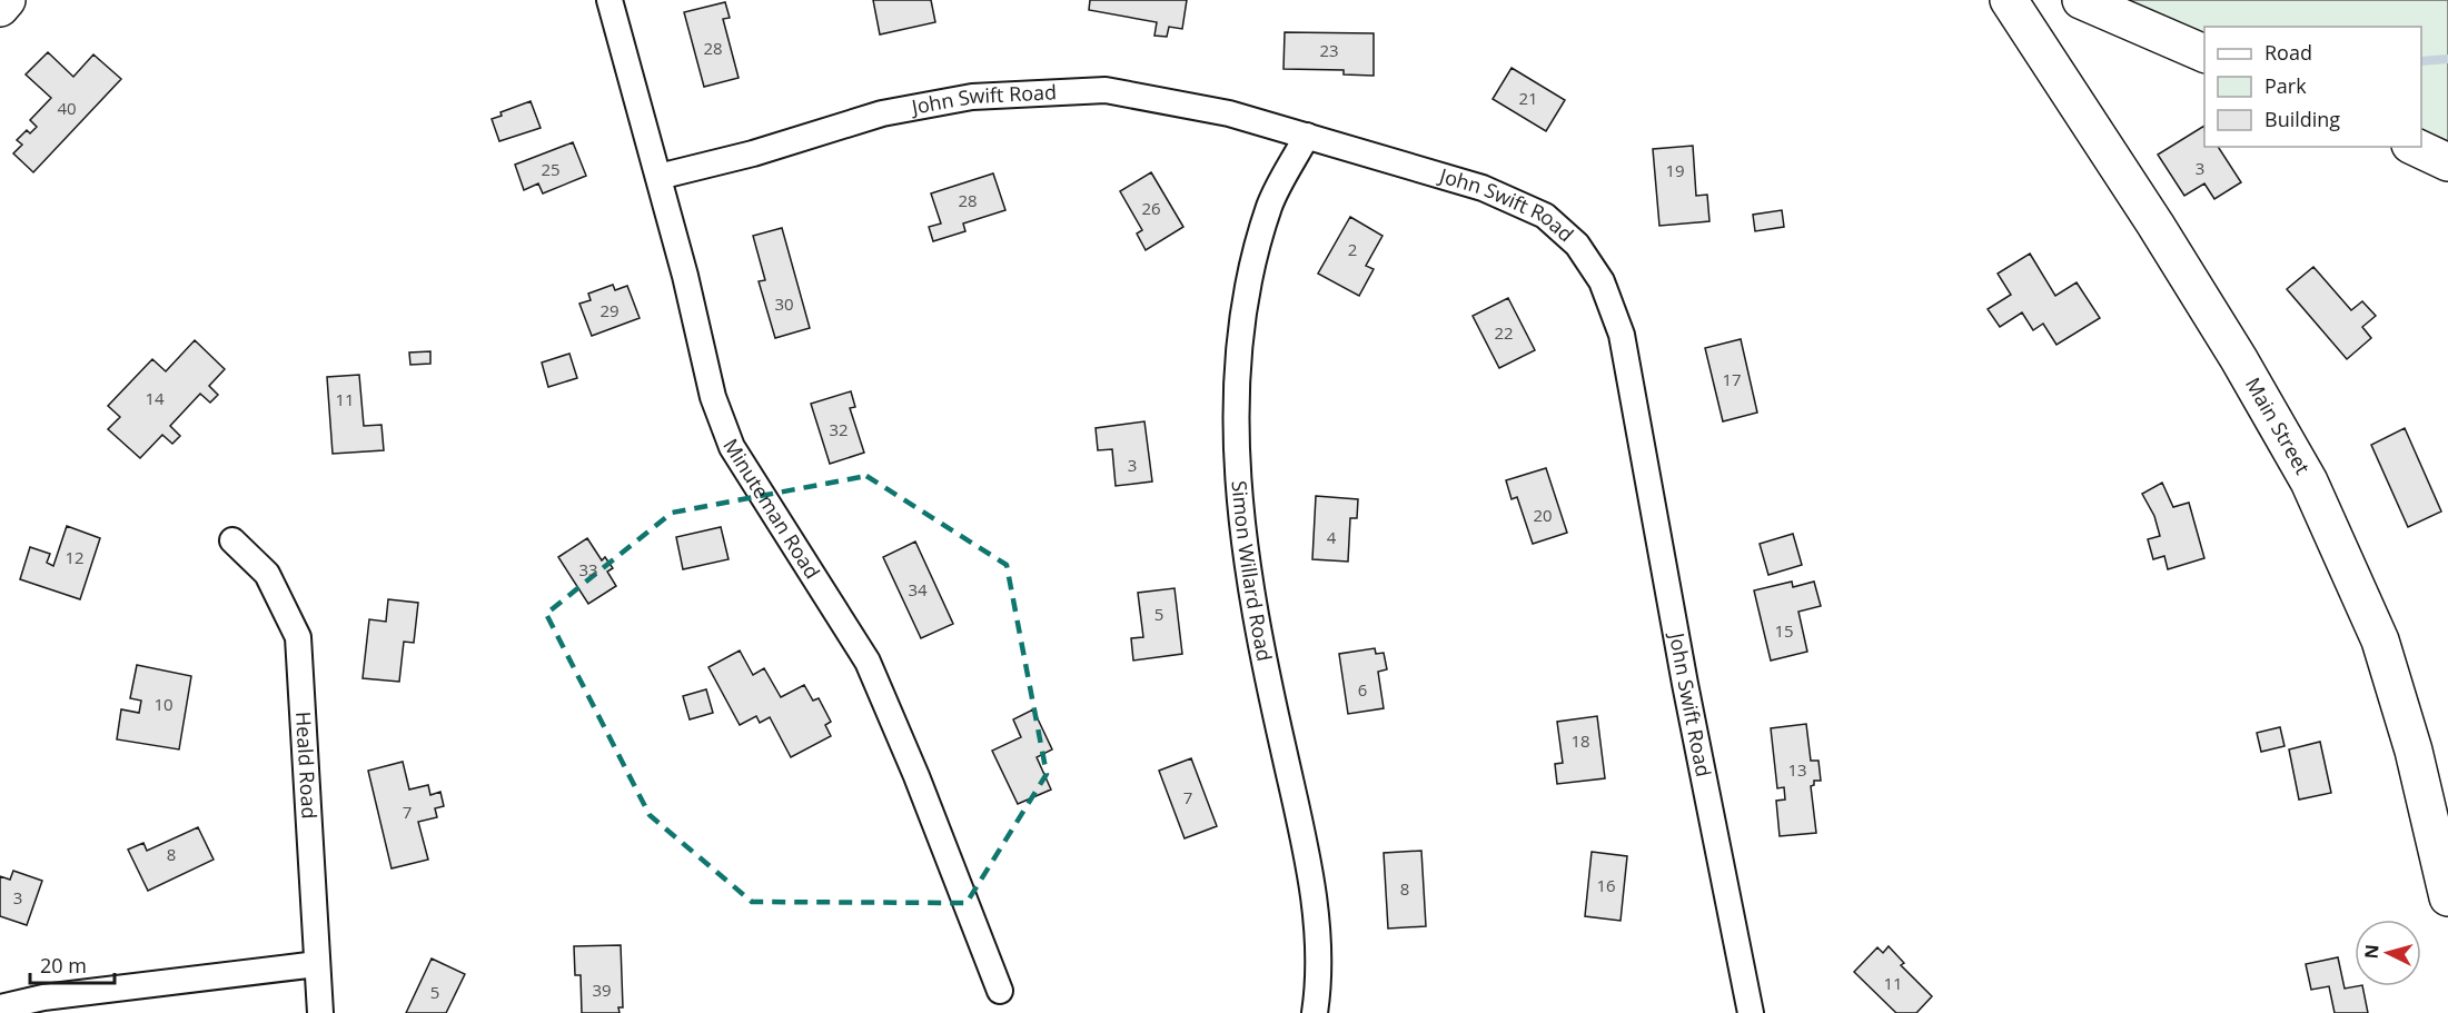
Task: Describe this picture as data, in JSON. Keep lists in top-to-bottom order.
{
  "streets": {
    "main road": ["Main Street"],
    "street": [
      "John Swift Road",
      "Minuteman Road",
      "Simon Willard Road",
      "Heald Road"
    ]
  },
  "crossings": [
    ["John Swift Road", "Minuteman Road"],
    ["John Swift Road", "Simon Willard Road"]
  ],
  "house_numbers": [
    "28",
    "23",
    "21",
    "40",
    "3",
    "25",
    "19",
    "28",
    "26",
    "2",
    "30",
    "29",
    "22",
    "17",
    "14",
    "11",
    "32",
    "3",
    "20",
    "4",
    "12",
    "33",
    "34",
    "5",
    "15",
    "6",
    "10",
    "18",
    "13",
    "7",
    "7",
    "8",
    "16",
    "8",
    "3",
    "11",
    "39",
    "5"
  ],
  "legend": ["Road", "Park", "Building"],
  "scale_bar": "20 m",
  "north": "left"
}
